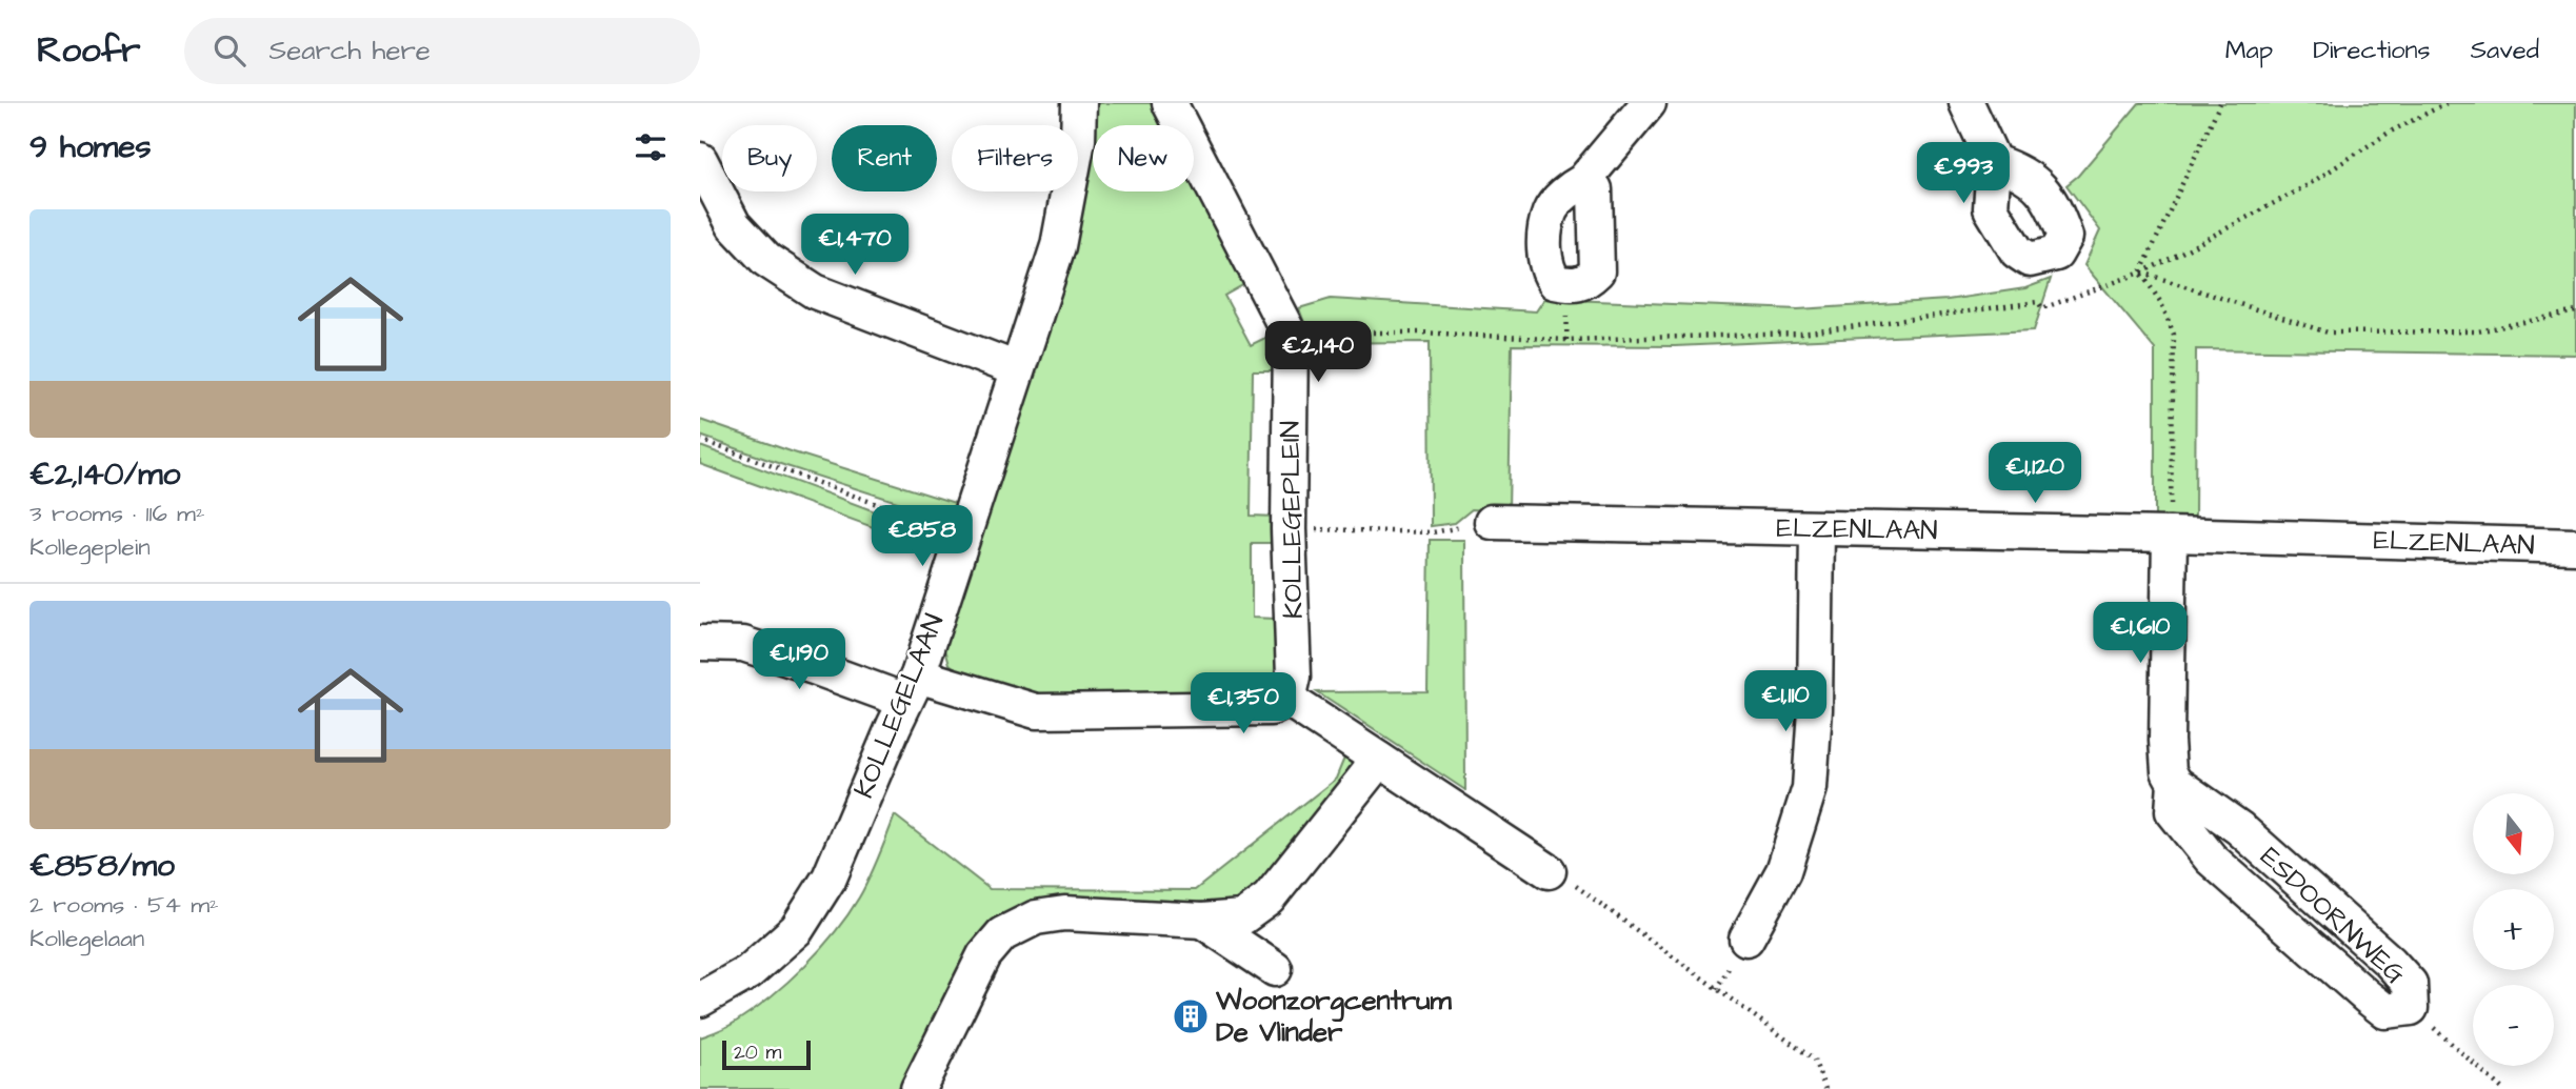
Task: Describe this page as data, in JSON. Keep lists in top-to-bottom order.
{
  "streets": {
    "street": [
      "KOLLEGEPLEIN",
      "ELZENLAAN",
      "KOLLEGELAAN",
      "ESDOORNWEG"
    ]
  },
  "crossings": [
    ["ELZENLAAN", "ESDOORNWEG"]
  ],
  "places": {
    "building": ["Woonzorgcentrum De Vlinder"]
  },
  "scale_bar": "20 m",
  "north": "bottom",
  "page": {
    "header": "Roofr",
    "search": "Search here",
    "nav": ["Map", "Directions", "Saved"],
    "heading": "9 homes",
    "chip": [
      "Buy",
      "Rent",
      "Filters",
      "New"
    ],
    "price": [
      "€993",
      "€1,470",
      "€2,140",
      "€1,120",
      "€858",
      "€1,610",
      "€1,190",
      "€1,110",
      "€1,350"
    ],
    "list": [
      {
        "name": "€2,140/mo",
        "note": "3 rooms · 116 m² · Kollegeplein"
      },
      {
        "name": "€858/mo",
        "note": "2 rooms · 54 m² · Kollegelaan"
      }
    ],
    "map_buttons": ["+", "−"],
    "scale": "20 m"
  }
}
